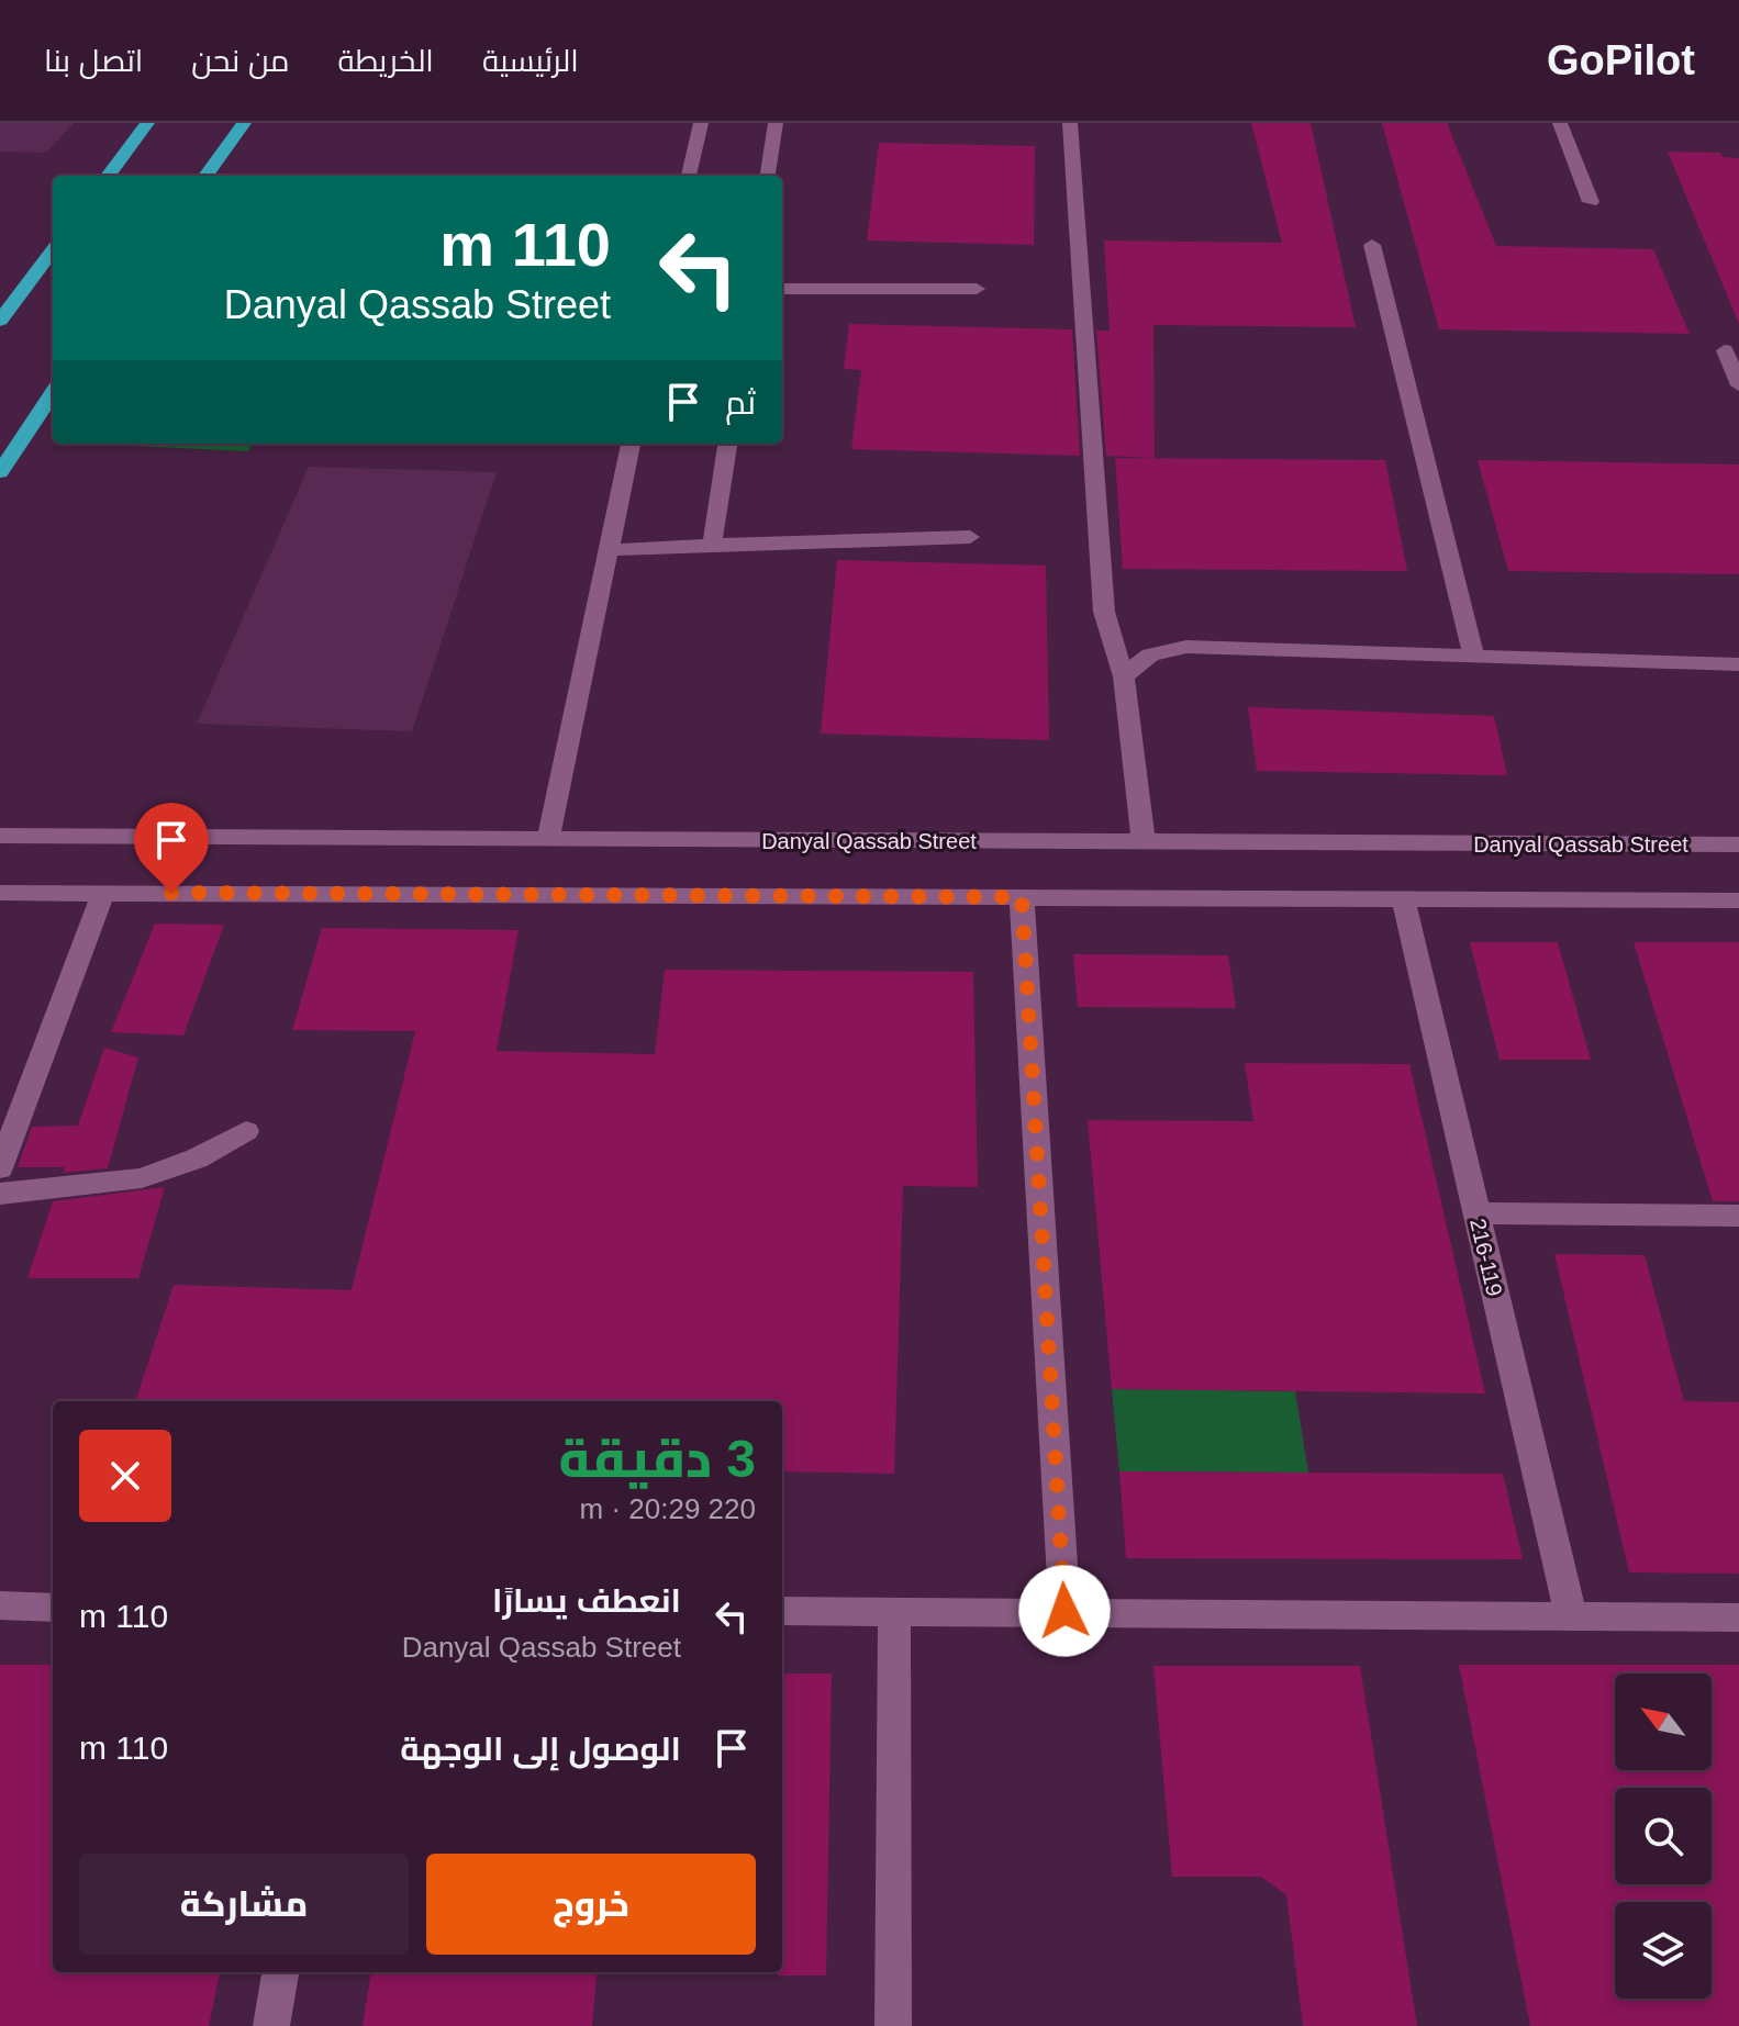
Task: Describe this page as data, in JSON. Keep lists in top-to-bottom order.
{
  "streets": {
    "street": ["Danyal Qassab Street", "216-119"]
  },
  "north": "top left",
  "page": {
    "header": "GoPilot",
    "nav": [
      "الرئيسية",
      "الخريطة",
      "من نحن",
      "اتصل بنا"
    ],
    "turn": ["110 m", "Danyal Qassab Street"],
    "then": "ثم",
    "heading": ["3 دقيقة", "220 m · 20:29"],
    "list": [
      {
        "name": "انعطف يسارًا",
        "note": "Danyal Qassab Street",
        "value": "110 m"
      },
      {
        "name": "الوصول إلى الوجهة",
        "value": "110 m"
      }
    ],
    "buttons": ["خروج", "مشاركة"]
  }
}
